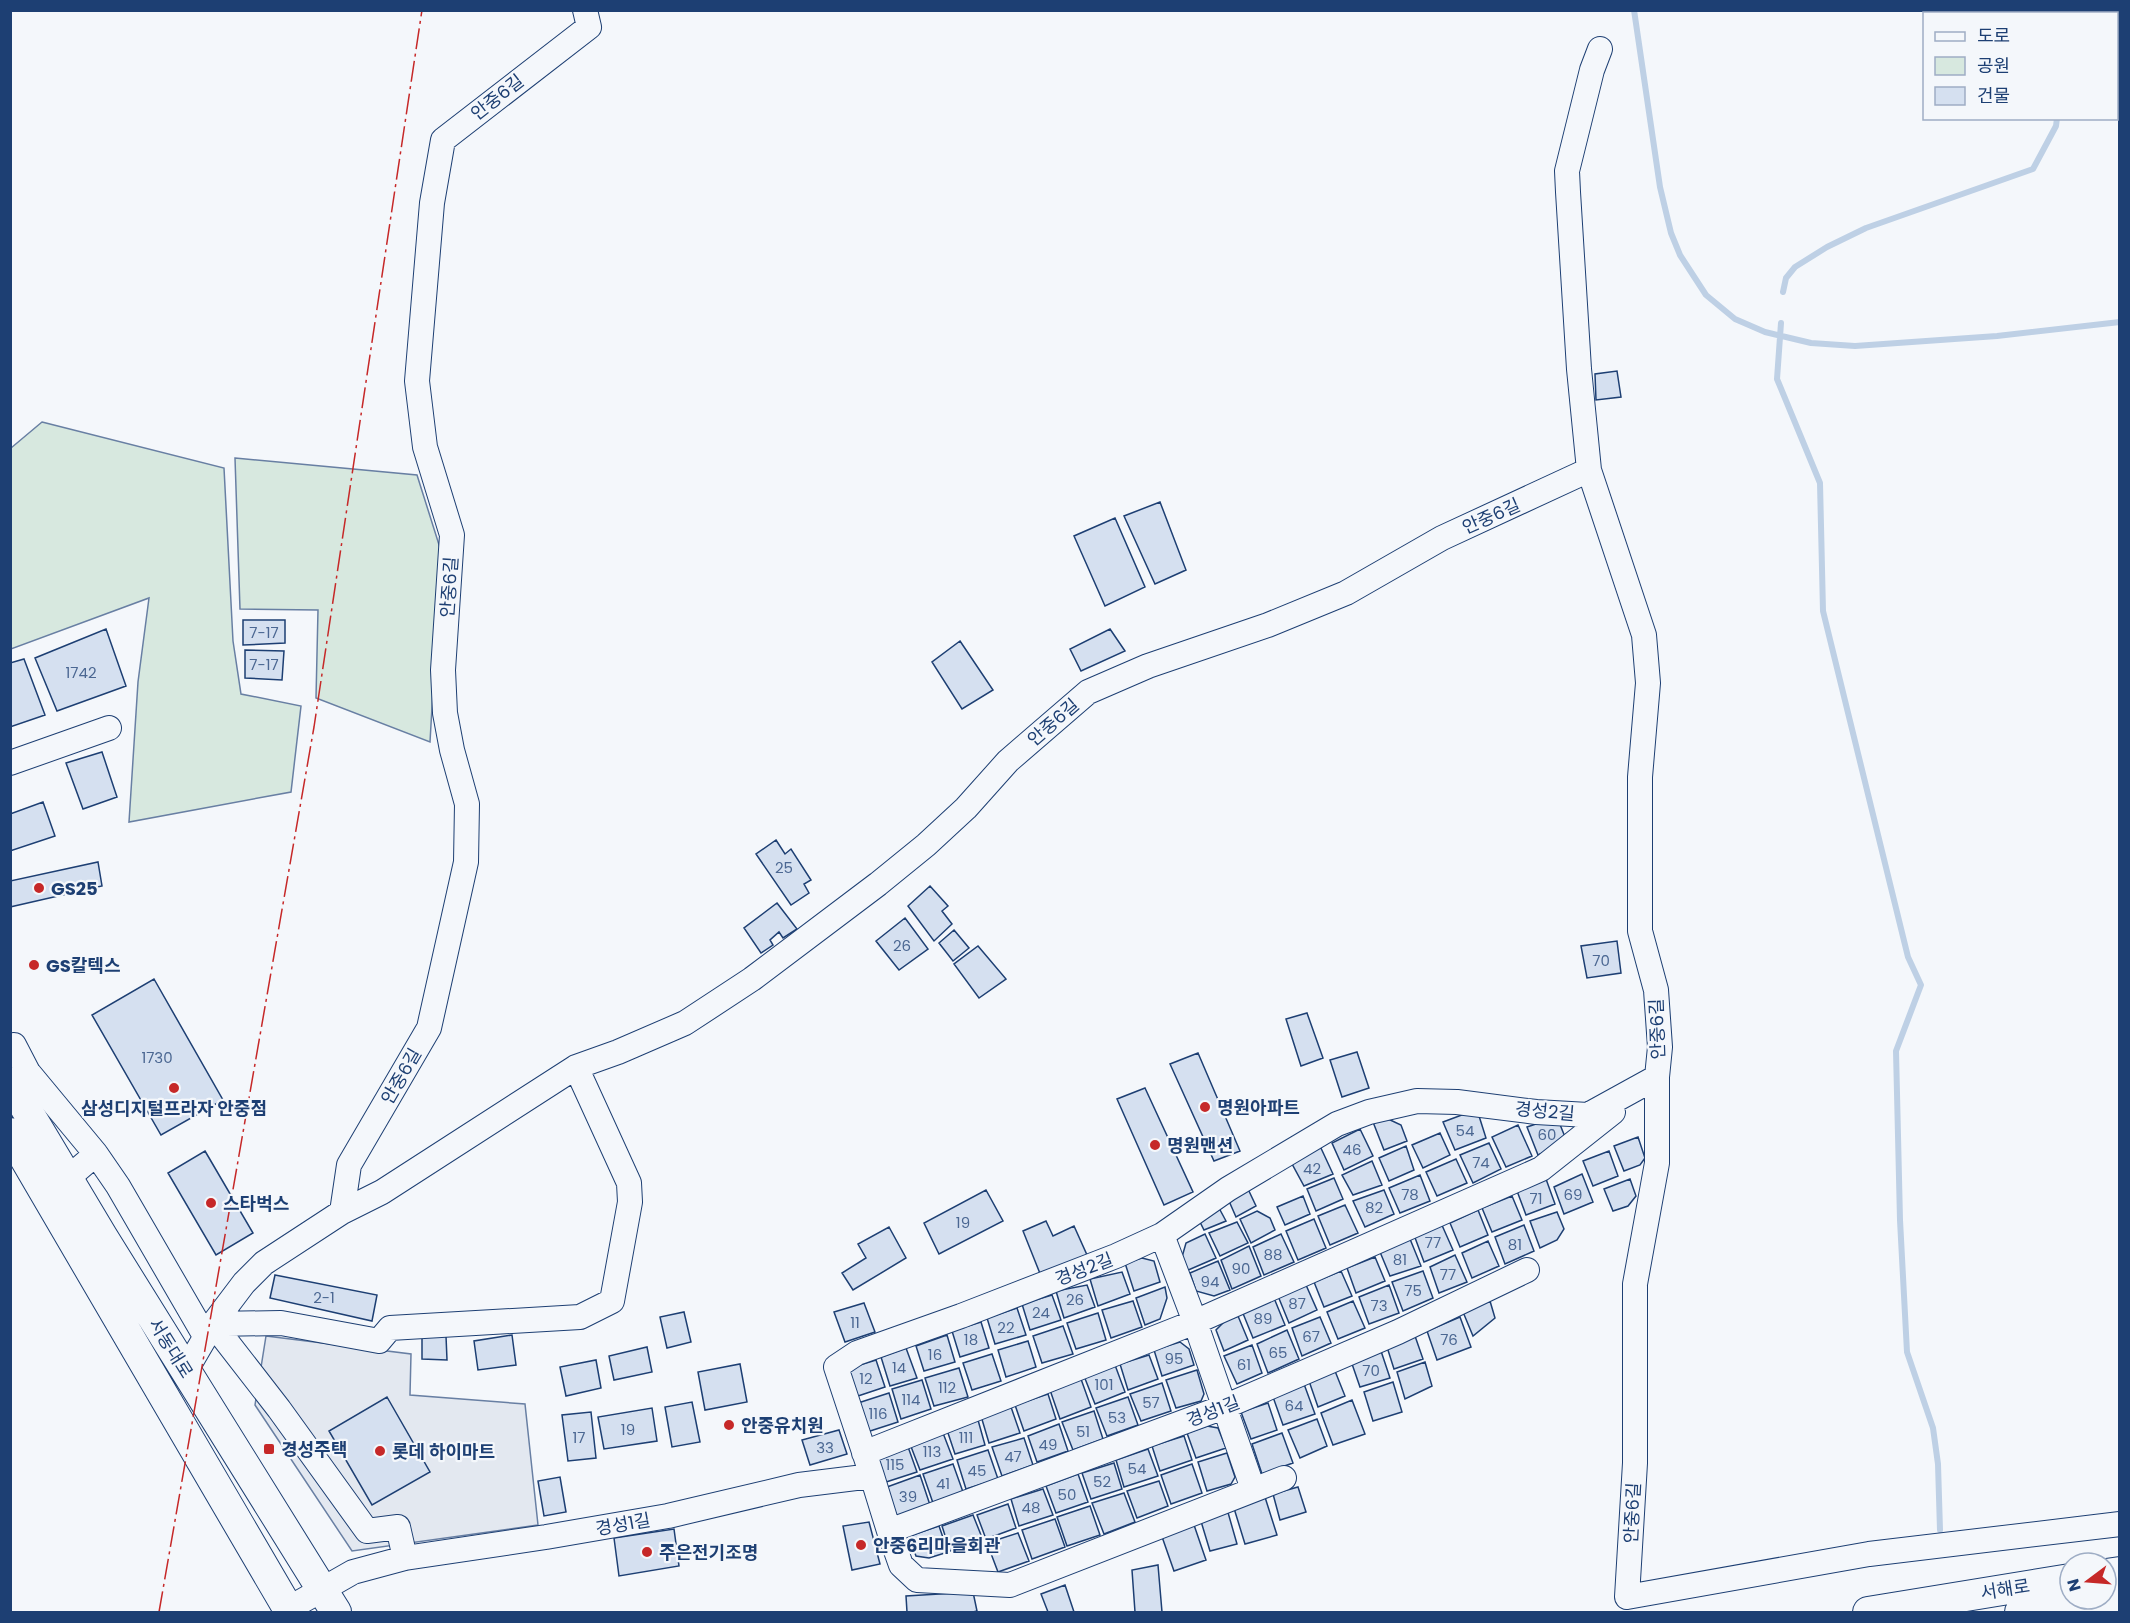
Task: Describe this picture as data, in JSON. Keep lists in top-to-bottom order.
{
  "streets": {
    "main road": ["서동대로", "서해로"],
    "street": ["안중6길", "경성2길", "경성1길"]
  },
  "crossings": [
    ["안중6길", "경성2길"],
    ["안중6길", "서동대로"],
    ["경성2길", "경성1길"],
    ["서동대로", "경성1길"]
  ],
  "places": {
    "other": [
      "GS25",
      "GS칼텍스",
      "삼성디지털프라자 안중점",
      "명원아파트",
      "명원맨션",
      "스타벅스",
      "안중유치원",
      "롯데 하이마트",
      "안중6리마을회관",
      "주은전기조명"
    ],
    "transit": ["경성주택"]
  },
  "house_numbers": [
    "7-17",
    "7-17",
    "1742",
    "25",
    "26",
    "70",
    "1730",
    "54",
    "60",
    "46",
    "74",
    "42",
    "78",
    "69",
    "71",
    "82",
    "19",
    "77",
    "81",
    "88",
    "81",
    "90",
    "77",
    "94",
    "75",
    "2-1",
    "26",
    "87",
    "73",
    "24",
    "89",
    "11",
    "22",
    "67",
    "18",
    "76",
    "65",
    "16",
    "95",
    "61",
    "14",
    "70",
    "12",
    "101",
    "112",
    "114",
    "57",
    "64",
    "116",
    "53",
    "19",
    "51",
    "17",
    "111",
    "49",
    "33",
    "113",
    "47",
    "115",
    "54",
    "45",
    "52",
    "41",
    "50",
    "39",
    "48"
  ],
  "legend": ["도로", "공원", "건물"],
  "north": "left"
}
